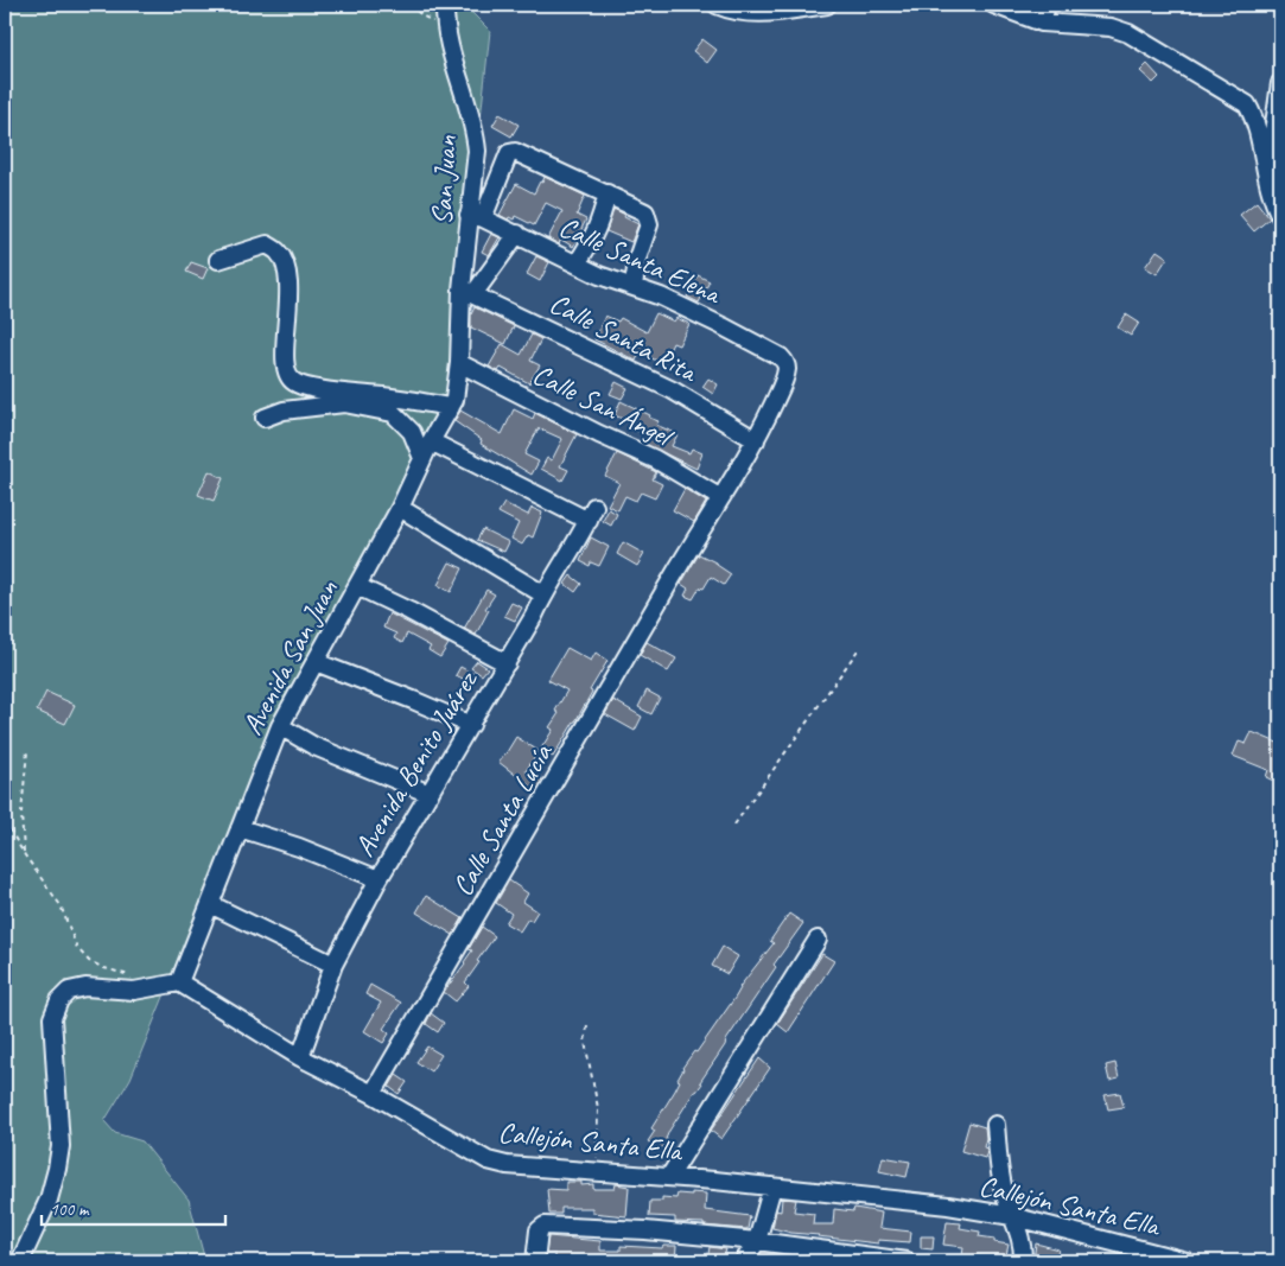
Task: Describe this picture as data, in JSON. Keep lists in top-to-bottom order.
{
  "streets": {
    "street": [
      "San Juan",
      "Calle Santa Elena",
      "Calle Santa Rita",
      "Calle San Ángel",
      "Avenida San Juan",
      "Avenida Benito Juárez",
      "Calle Santa Lucía",
      "Callejón Santa Ella"
    ]
  },
  "crossings": [
    ["San Juan", "Calle Santa Elena"],
    ["San Juan", "Calle Santa Rita"],
    ["San Juan", "Calle San Ángel"],
    ["San Juan", "Avenida San Juan"],
    ["Calle Santa Elena", "Calle Santa Lucía"],
    ["Calle Santa Rita", "Calle Santa Lucía"],
    ["Calle San Ángel", "Avenida San Juan"],
    ["Calle San Ángel", "Calle Santa Lucía"],
    ["Avenida San Juan", "Avenida Benito Juárez"],
    ["Avenida San Juan", "Callejón Santa Ella"],
    ["Avenida Benito Juárez", "Callejón Santa Ella"],
    ["Calle Santa Lucía", "Callejón Santa Ella"]
  ],
  "scale_bar": "100 m"
}
